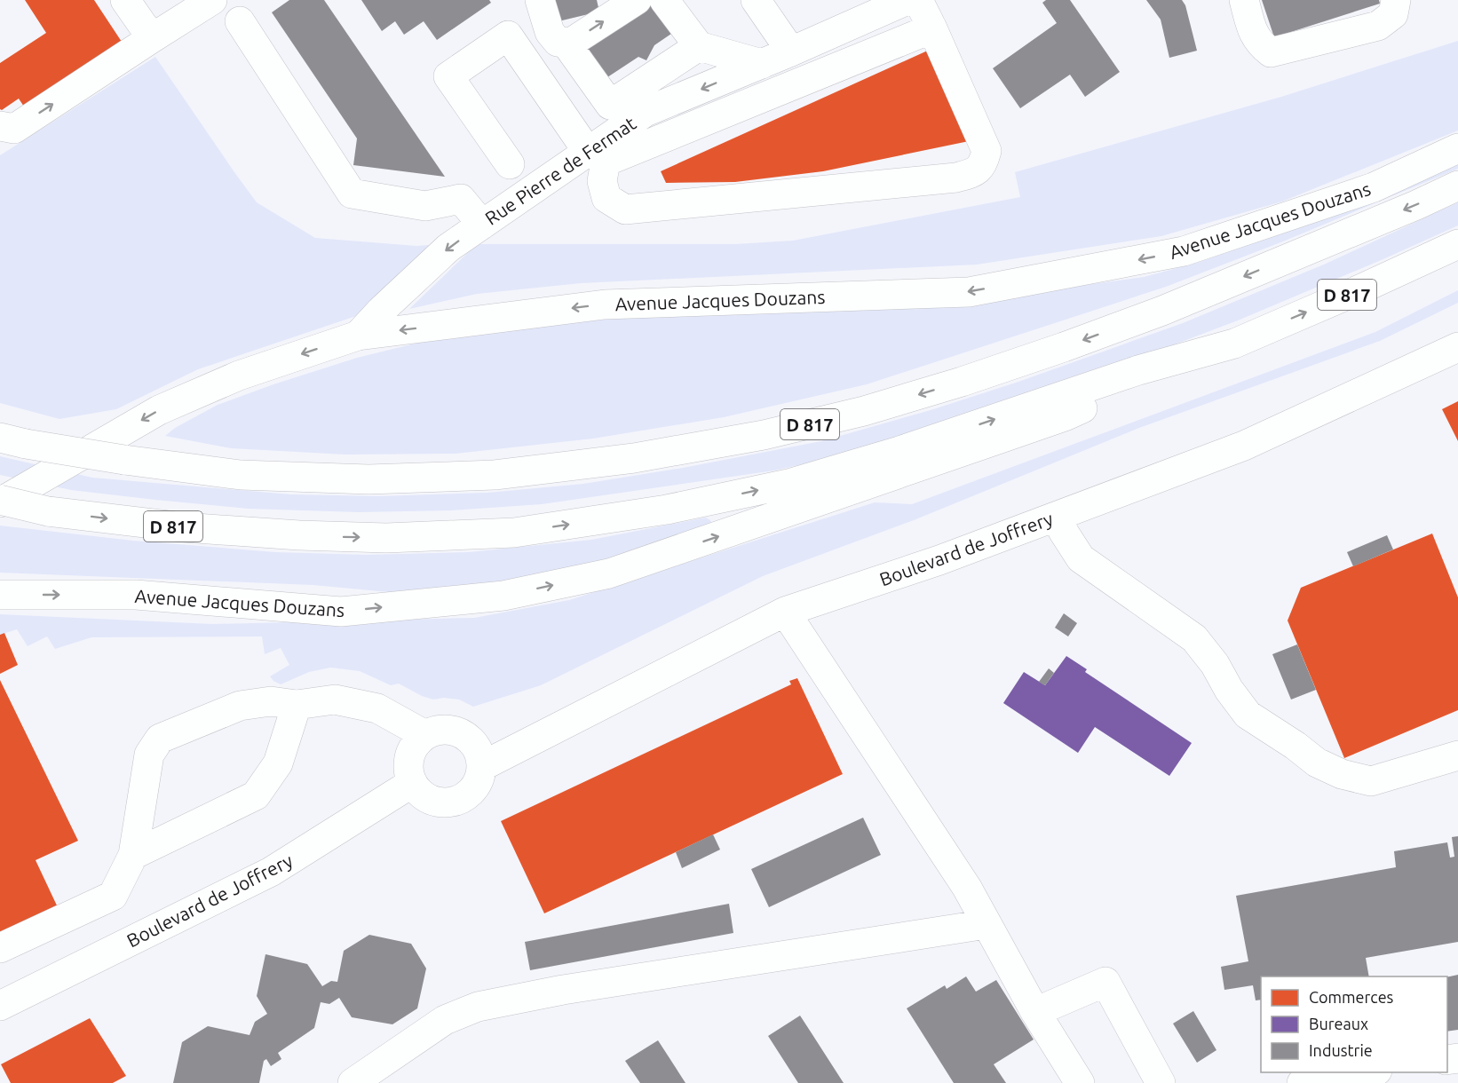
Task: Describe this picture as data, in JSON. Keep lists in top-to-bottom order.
{
  "streets": {
    "main road": [
      "Rue Pierre de Fermat",
      "Avenue Jacques Douzans",
      "D 817",
      "Boulevard de Joffrery"
    ]
  },
  "crossings": [
    ["Rue Pierre de Fermat", "Avenue Jacques Douzans"],
    ["Avenue Jacques Douzans", "D 817"]
  ],
  "one_way": ["Rue Pierre de Fermat"],
  "legend": ["Commerces", "Bureaux", "Industrie"]
}
